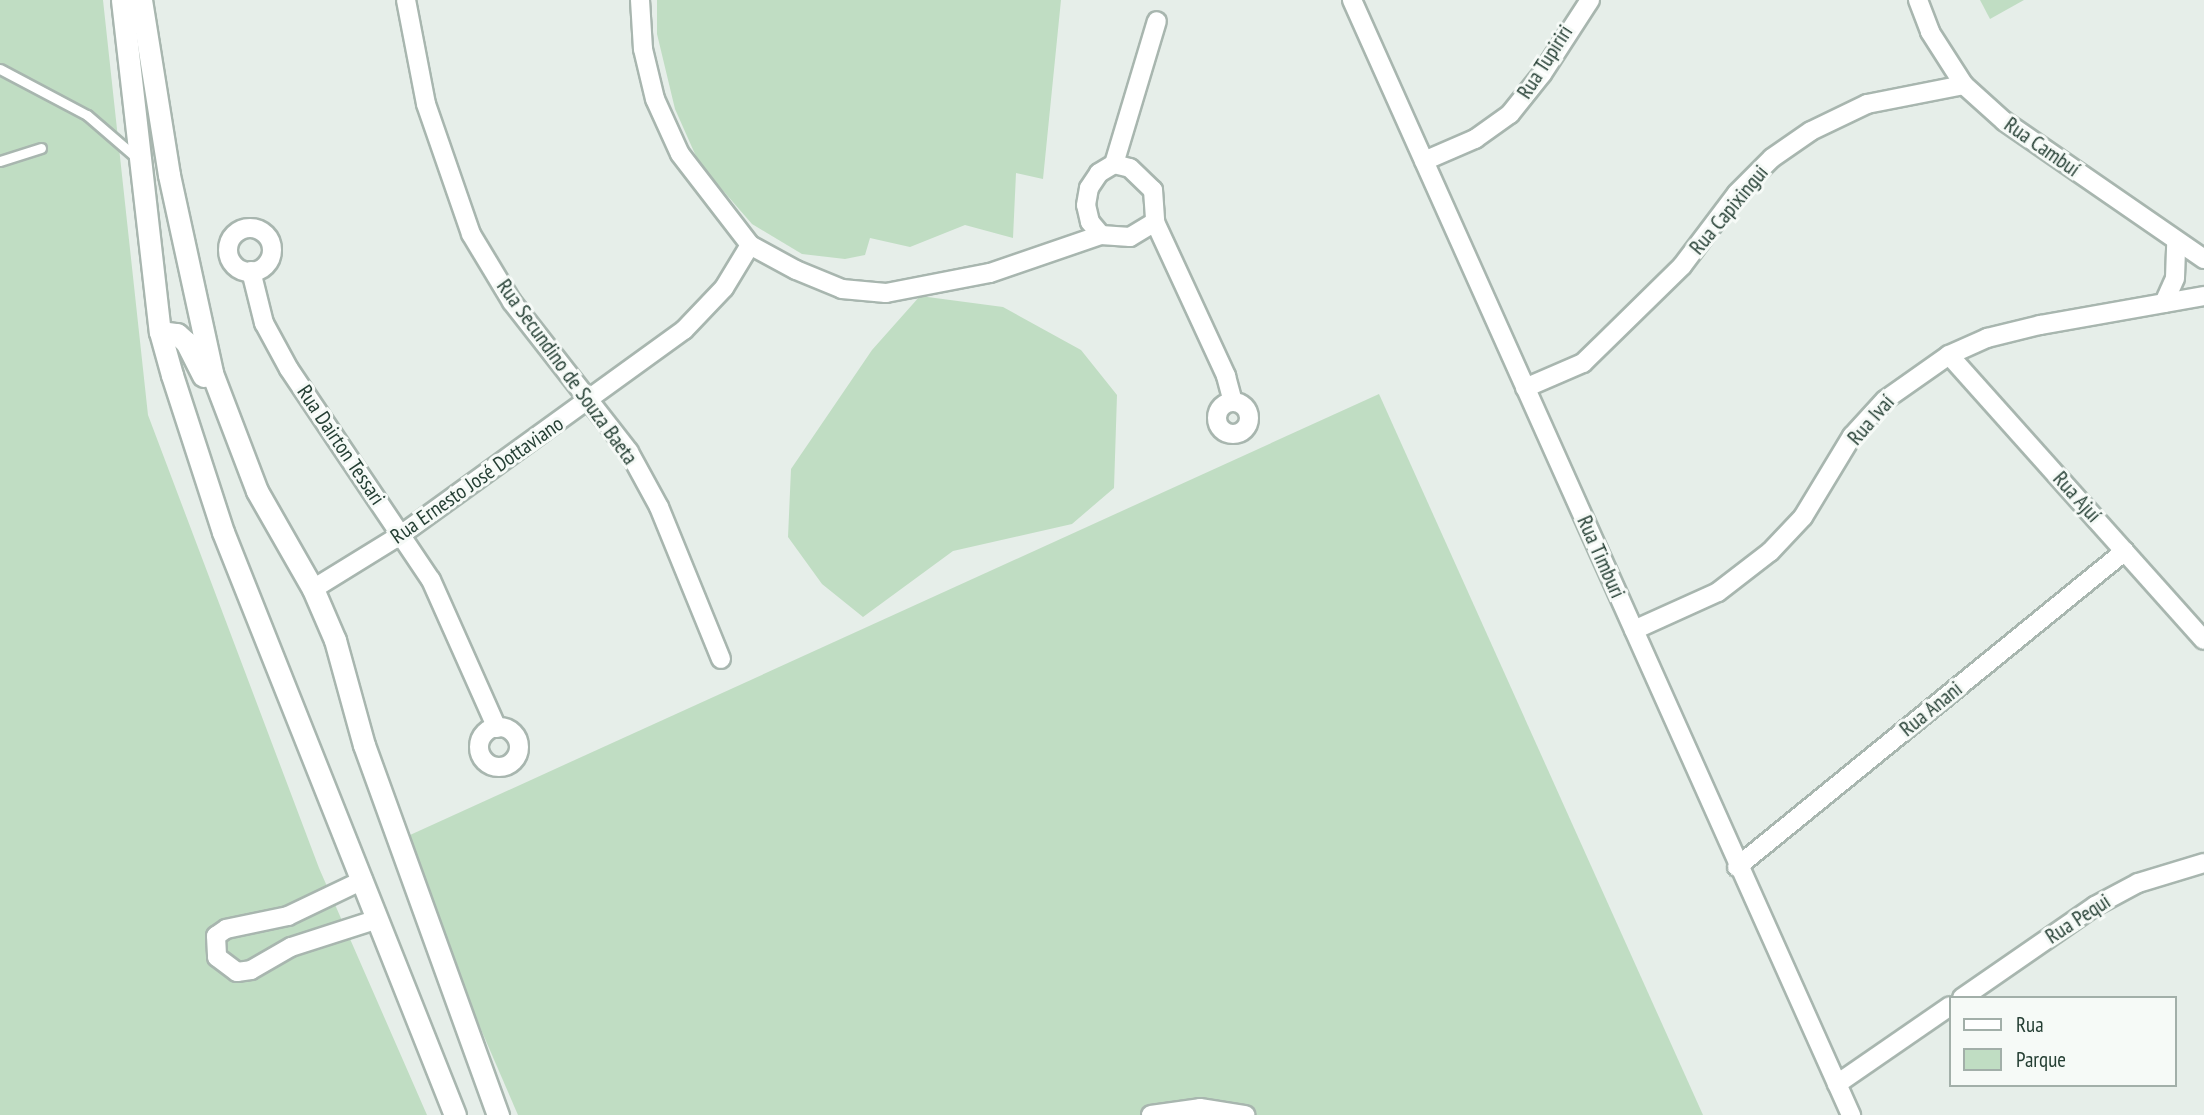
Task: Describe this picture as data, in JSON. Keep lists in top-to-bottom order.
{
  "streets": {
    "street": [
      "Rua Tupiriri",
      "Rua Cambuí",
      "Rua Capixingui",
      "Rua Secundino de Souza Baeta",
      "Rua Ivaí",
      "Rua Dairton Tessari",
      "Rua Ernesto José Dottaviano",
      "Rua Ajuí",
      "Rua Timburi",
      "Rua Anani",
      "Rua Pequi"
    ]
  },
  "crossings": [
    ["Rua Tupiriri", "Rua Timburi"],
    ["Rua Cambuí", "Rua Capixingui"],
    ["Rua Capixingui", "Rua Timburi"],
    ["Rua Secundino de Souza Baeta", "Rua Ernesto José Dottaviano"],
    ["Rua Ivaí", "Rua Ajuí"],
    ["Rua Ivaí", "Rua Timburi"],
    ["Rua Dairton Tessari", "Rua Ernesto José Dottaviano"],
    ["Rua Ajuí", "Rua Anani"],
    ["Rua Timburi", "Rua Anani"]
  ],
  "legend": ["Rua", "Parque"]
}
